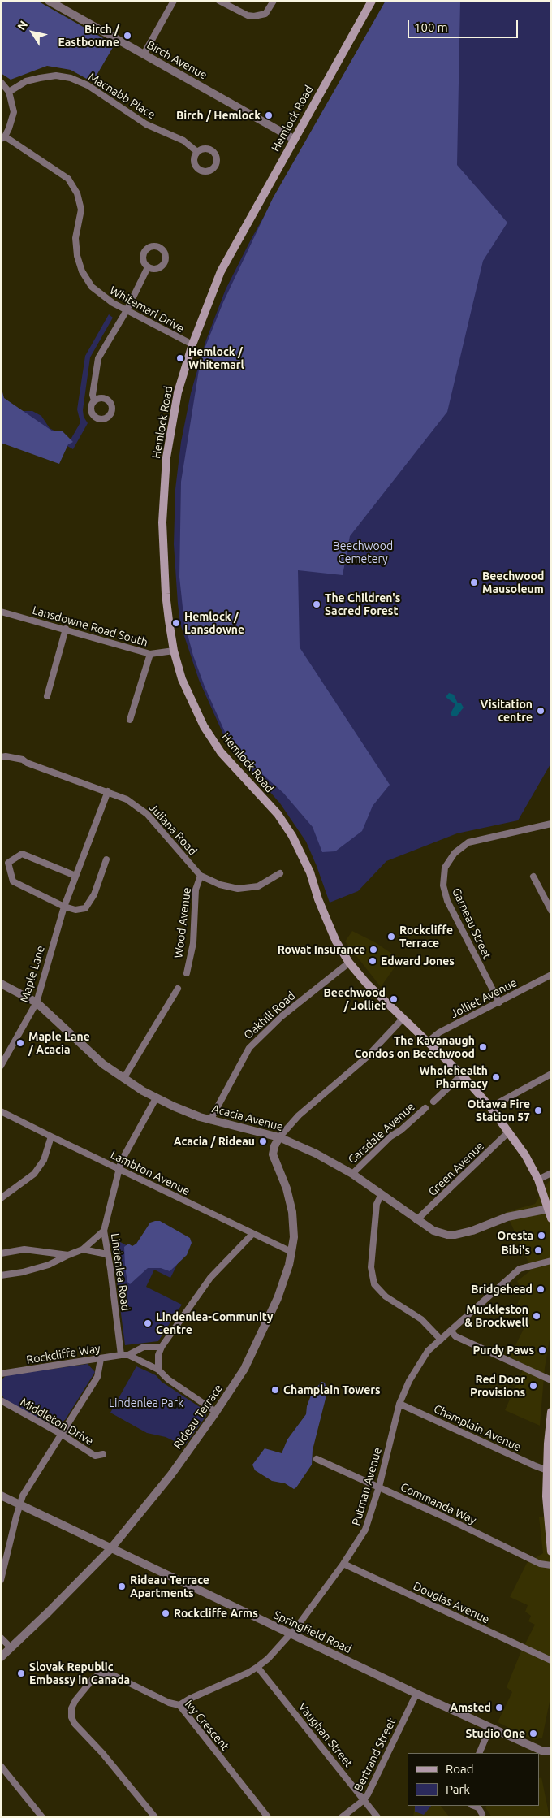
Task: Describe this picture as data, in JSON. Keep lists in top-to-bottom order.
{
  "streets": {
    "main road": ["Hemlock Road"],
    "street": [
      "Birch Avenue",
      "Macnabb Place",
      "Whitemarl Drive",
      "Lansdowne Road South",
      "Juliana Road",
      "Wood Avenue",
      "Garneau Street",
      "Maple Lane",
      "Jolliet Avenue",
      "Oakhill Road",
      "Acacia Avenue",
      "Carsdale Avenue",
      "Green Avenue",
      "Lambton Avenue",
      "Lindenlea Road",
      "Rockcliffe Way",
      "Rideau Terrace",
      "Middleton Drive",
      "Champlain Avenue",
      "Putman Avenue",
      "Commanda Way",
      "Douglas Avenue",
      "Springfield Road",
      "Ivy Crescent",
      "Vaughan Street",
      "Bertrand Street"
    ]
  },
  "crossings": [
    ["Birch Avenue", "Hemlock Road"],
    ["Hemlock Road", "Whitemarl Drive"],
    ["Hemlock Road", "Lansdowne Road South"],
    ["Hemlock Road", "Jolliet Avenue"],
    ["Hemlock Road", "Oakhill Road"],
    ["Hemlock Road", "Acacia Avenue"],
    ["Hemlock Road", "Green Avenue"],
    ["Juliana Road", "Wood Avenue"],
    ["Juliana Road", "Maple Lane"],
    ["Garneau Street", "Jolliet Avenue"],
    ["Maple Lane", "Acacia Avenue"],
    ["Oakhill Road", "Acacia Avenue"],
    ["Acacia Avenue", "Carsdale Avenue"],
    ["Acacia Avenue", "Green Avenue"],
    ["Acacia Avenue", "Lindenlea Road"],
    ["Acacia Avenue", "Rideau Terrace"],
    ["Lambton Avenue", "Lindenlea Road"],
    ["Lambton Avenue", "Rideau Terrace"],
    ["Lindenlea Road", "Rockcliffe Way"],
    ["Rockcliffe Way", "Rideau Terrace"],
    ["Rideau Terrace", "Springfield Road"],
    ["Champlain Avenue", "Putman Avenue"],
    ["Putman Avenue", "Commanda Way"],
    ["Putman Avenue", "Douglas Avenue"],
    ["Putman Avenue", "Springfield Road"],
    ["Putman Avenue", "Ivy Crescent"],
    ["Putman Avenue", "Vaughan Street"],
    ["Springfield Road", "Bertrand Street"],
    ["Vaughan Street", "Bertrand Street"]
  ],
  "parks": ["Beechwood Cemetery", "Lindenlea Park"],
  "places": [
    "Birch / Eastbourne",
    "Birch / Hemlock",
    "Hemlock / Whitemarl",
    "Beechwood Mausoleum",
    "The Children's Sacred Forest",
    "Hemlock / Lansdowne",
    "Visitation centre",
    "Rockcliffe Terrace",
    "Rowat Insurance",
    "Edward Jones",
    "Beechwood / Jolliet",
    "Maple Lane / Acacia",
    "The Kavanaugh Condos on Beechwood",
    "Wholehealth Pharmacy",
    "Ottawa Fire Station 57",
    "Acacia / Rideau",
    "Oresta",
    "Bibi's",
    "Bridgehead",
    "Muckleston & Brockwell",
    "Lindenlea-Community Centre",
    "Purdy Paws",
    "Red Door Provisions",
    "Champlain Towers",
    "Rideau Terrace Apartments",
    "Rockcliffe Arms",
    "Slovak Republic Embassy in Canada",
    "Amsted",
    "Studio One"
  ],
  "legend": ["Road", "Park"],
  "scale_bar": "100 m",
  "north": "top left"
}
